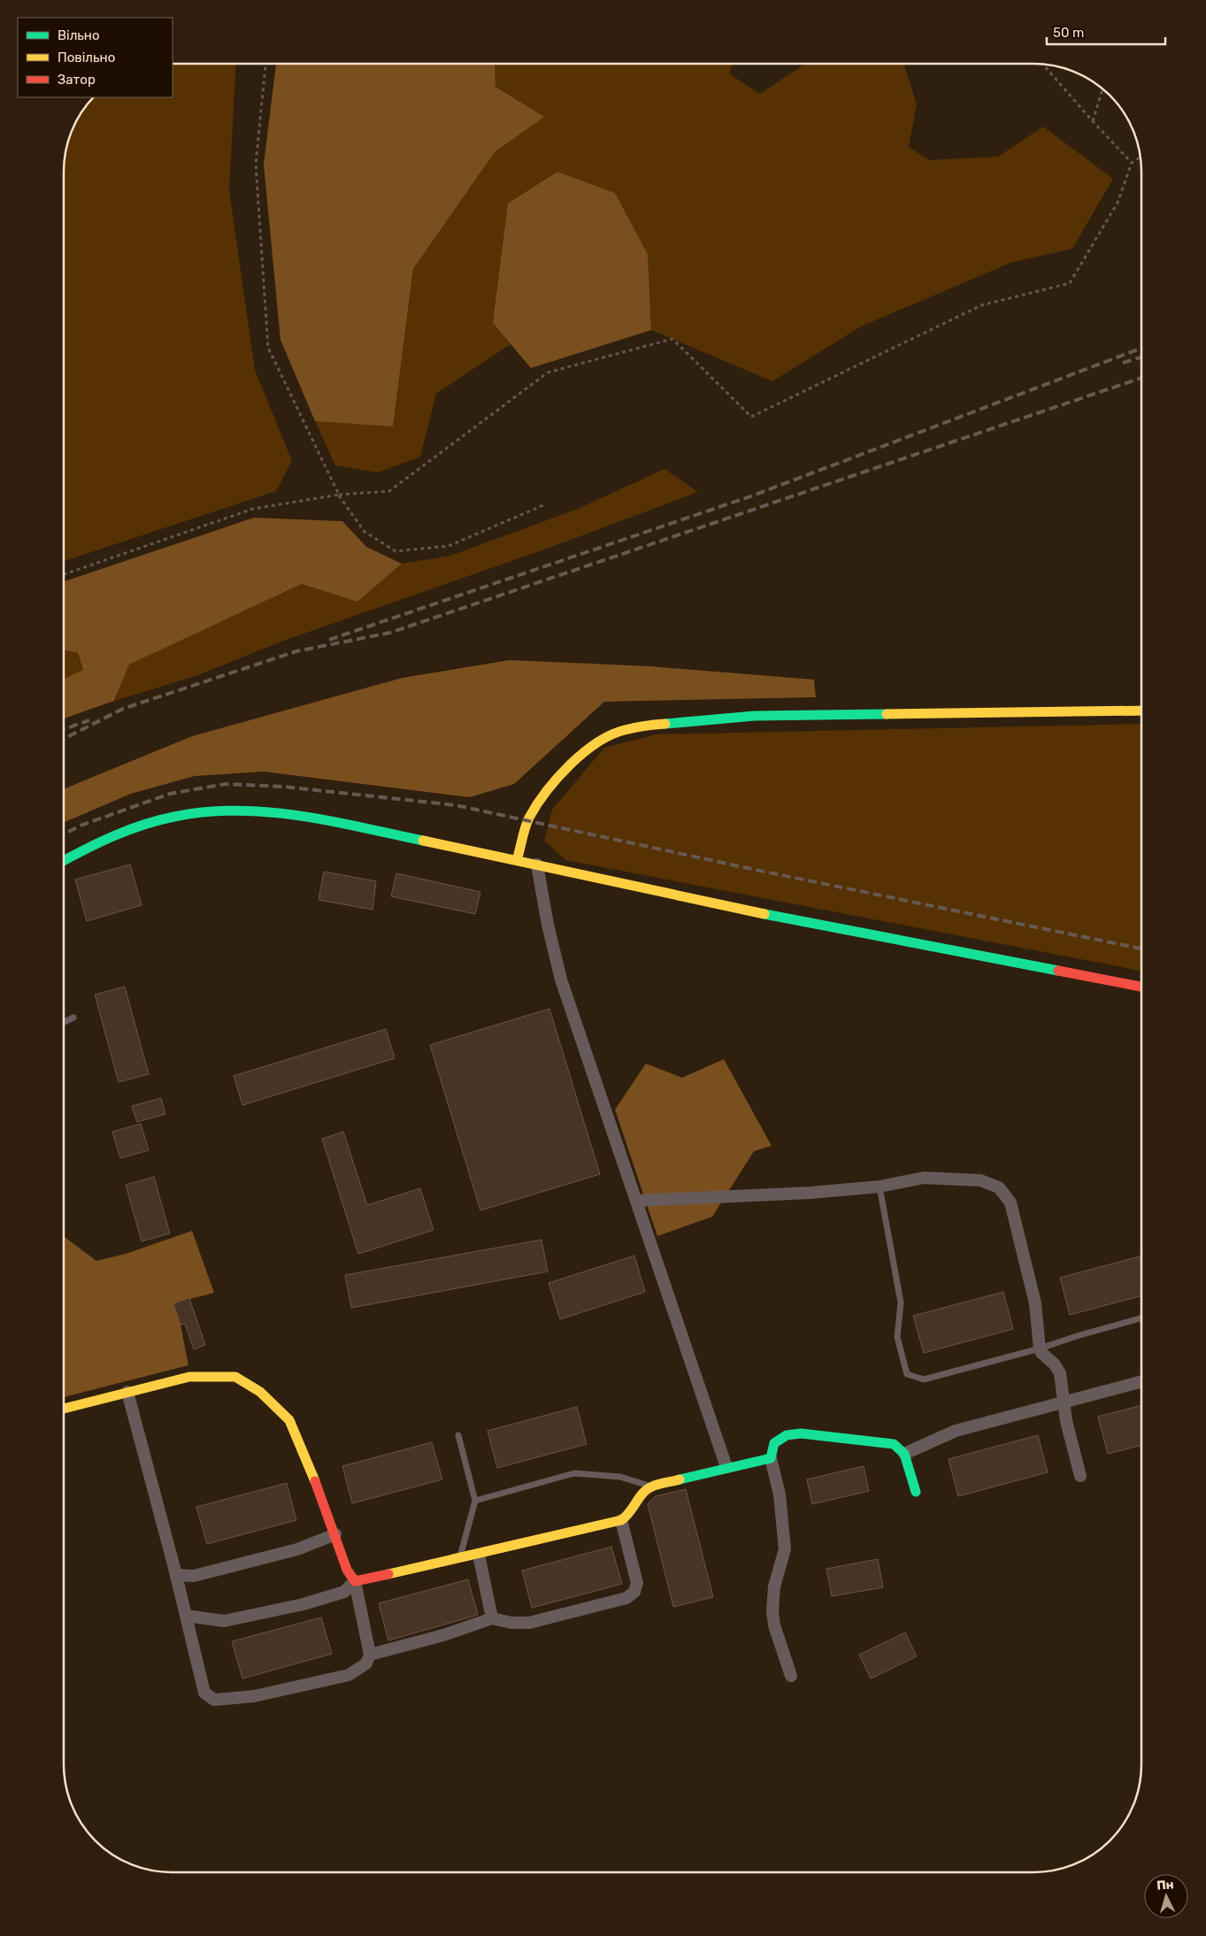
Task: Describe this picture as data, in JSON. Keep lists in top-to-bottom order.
{
  "legend": ["Вільно", "Повільно", "Затор"],
  "scale_bar": "50 m",
  "north": "top"
}
